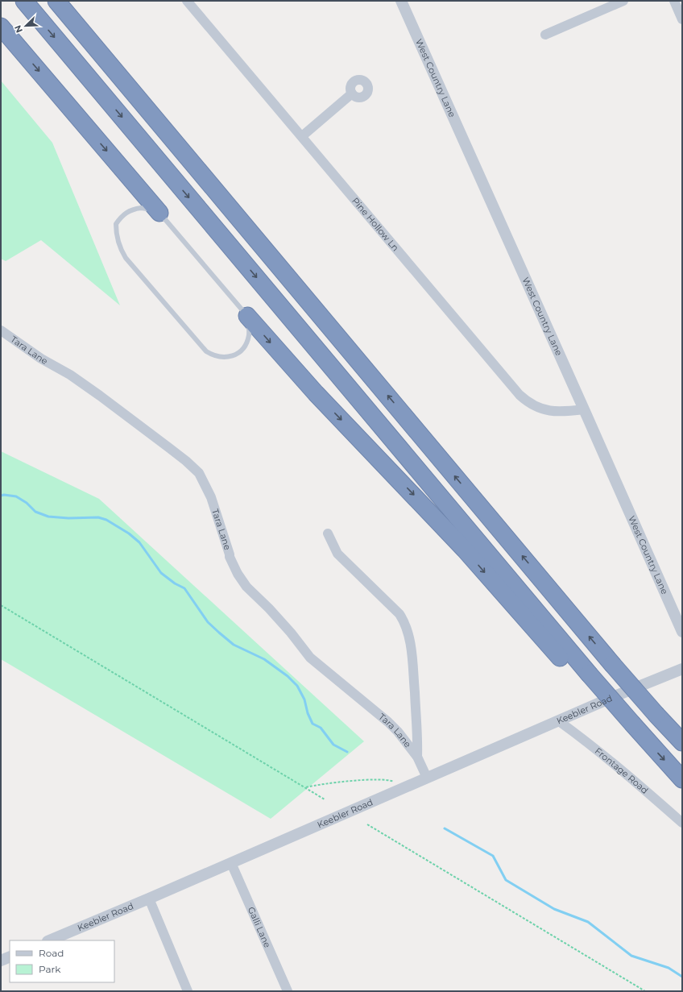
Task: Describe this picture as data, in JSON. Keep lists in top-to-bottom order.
{
  "streets": {
    "street": [
      "West Country Lane",
      "Pine Hollow Ln",
      "Tara Lane",
      "Keebler Road",
      "Frontage Road",
      "Galli Lane"
    ]
  },
  "crossings": [
    ["West Country Lane", "Pine Hollow Ln"],
    ["Tara Lane", "Keebler Road"],
    ["Keebler Road", "Frontage Road"],
    ["Keebler Road", "Galli Lane"]
  ],
  "legend": ["Road", "Park"],
  "north": "bottom left"
}
